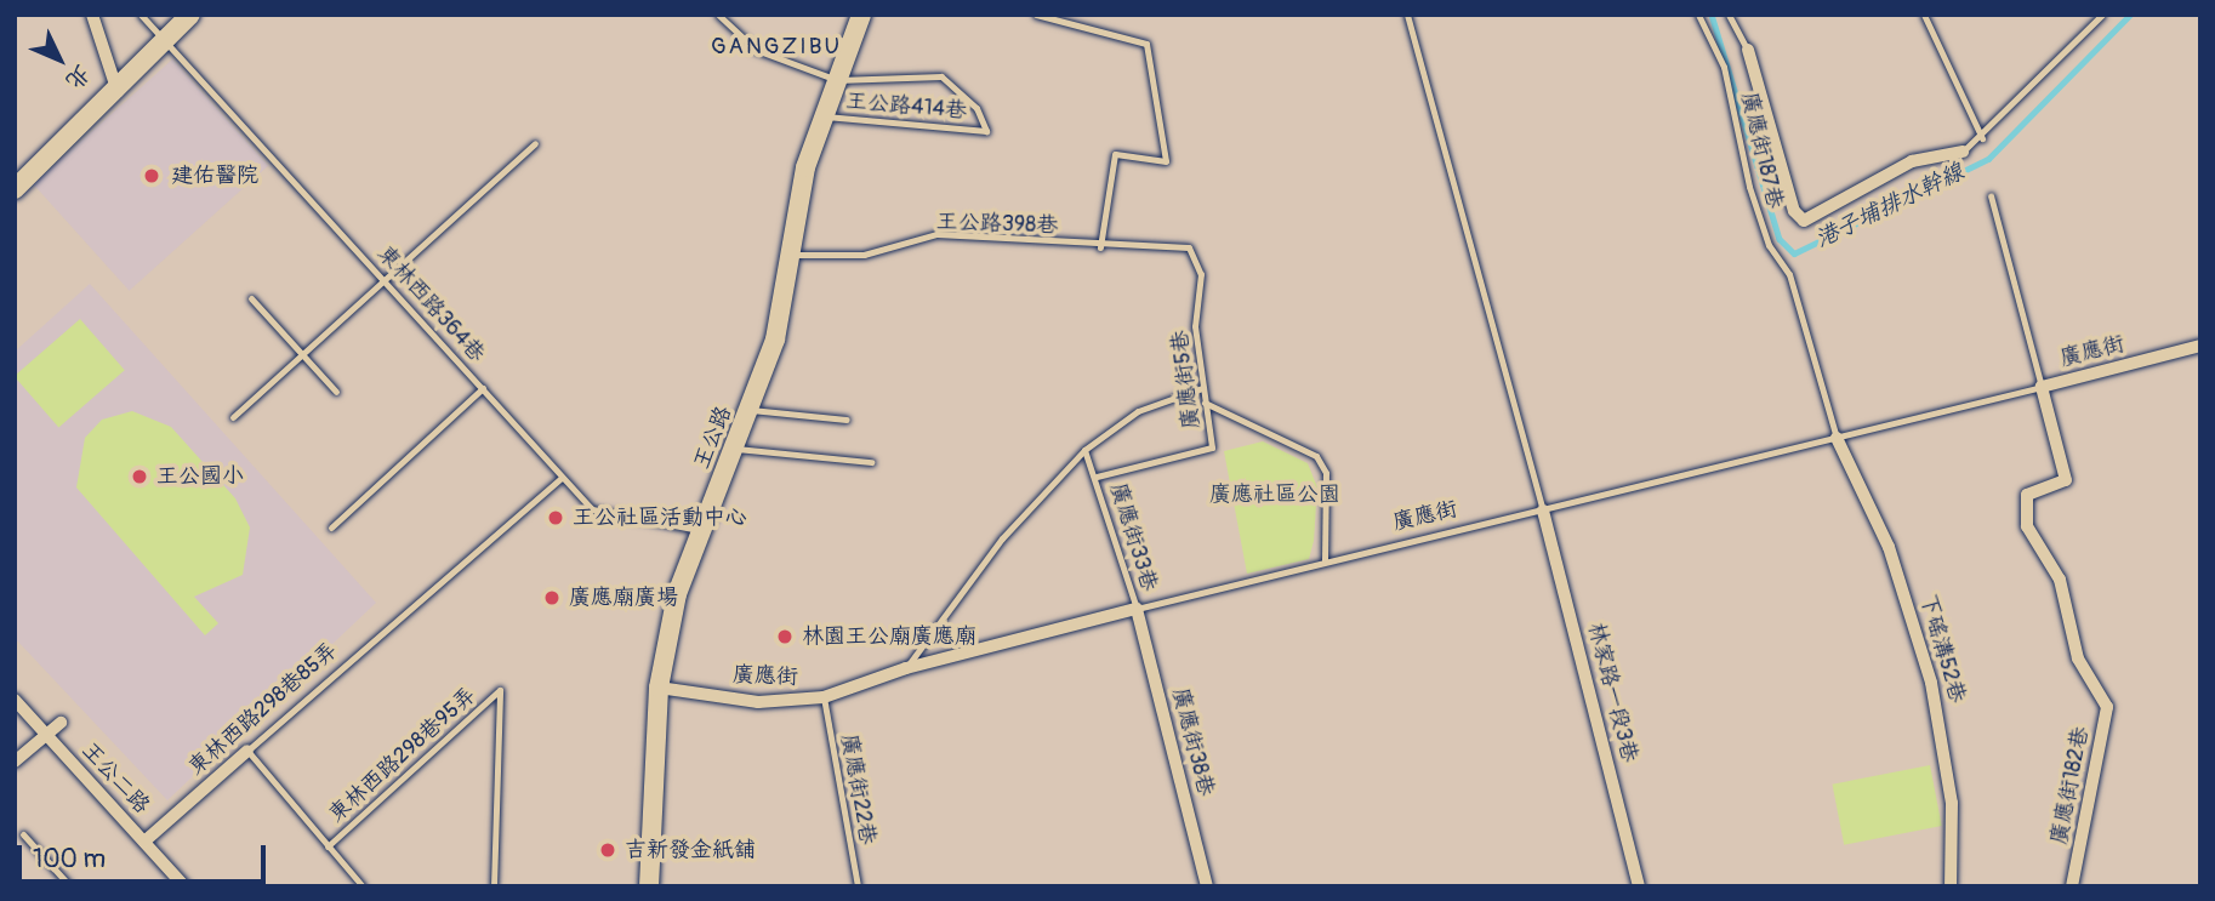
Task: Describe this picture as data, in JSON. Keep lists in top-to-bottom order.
{
  "streets": {
    "street": [
      "廣應街",
      "王公路",
      "下磘溝52巷",
      "林家路一段3巷",
      "東林西路298巷85弄",
      "廣應街38巷",
      "王公二路",
      "廣應街182巷"
    ],
    "lane": [
      "王公路414巷",
      "廣應街187巷",
      "王公路398巷",
      "東林西路364巷",
      "廣應街5巷",
      "廣應街33巷",
      "東林西路298巷95弄",
      "廣應街22巷"
    ]
  },
  "crossings": [
    ["王公路414巷", "王公路"],
    ["廣應街187巷", "廣應街"],
    ["廣應街187巷", "下磘溝52巷"],
    ["王公路398巷", "廣應街5巷"],
    ["王公路398巷", "王公路"],
    ["東林西路364巷", "王公路"],
    ["東林西路364巷", "東林西路298巷85弄"],
    ["廣應街", "王公路"],
    ["廣應街", "廣應街33巷"],
    ["廣應街", "下磘溝52巷"],
    ["廣應街", "林家路一段3巷"],
    ["廣應街", "廣應街38巷"],
    ["廣應街", "廣應街182巷"],
    ["廣應街", "廣應街22巷"],
    ["廣應街5巷", "廣應街33巷"],
    ["廣應街33巷", "廣應街38巷"],
    ["東林西路298巷85弄", "王公二路"]
  ],
  "districts": ["GANGZIBU"],
  "water": ["港子埔排水幹線"],
  "parks": ["廣應社區公園"],
  "places": [
    "建佑醫院",
    "王公國小",
    "王公社區活動中心",
    "廣應廟廣場",
    "林園王公廟廣應廟",
    "吉新發金紙舖"
  ],
  "scale_bar": "100 m",
  "north": "bottom right"
}
